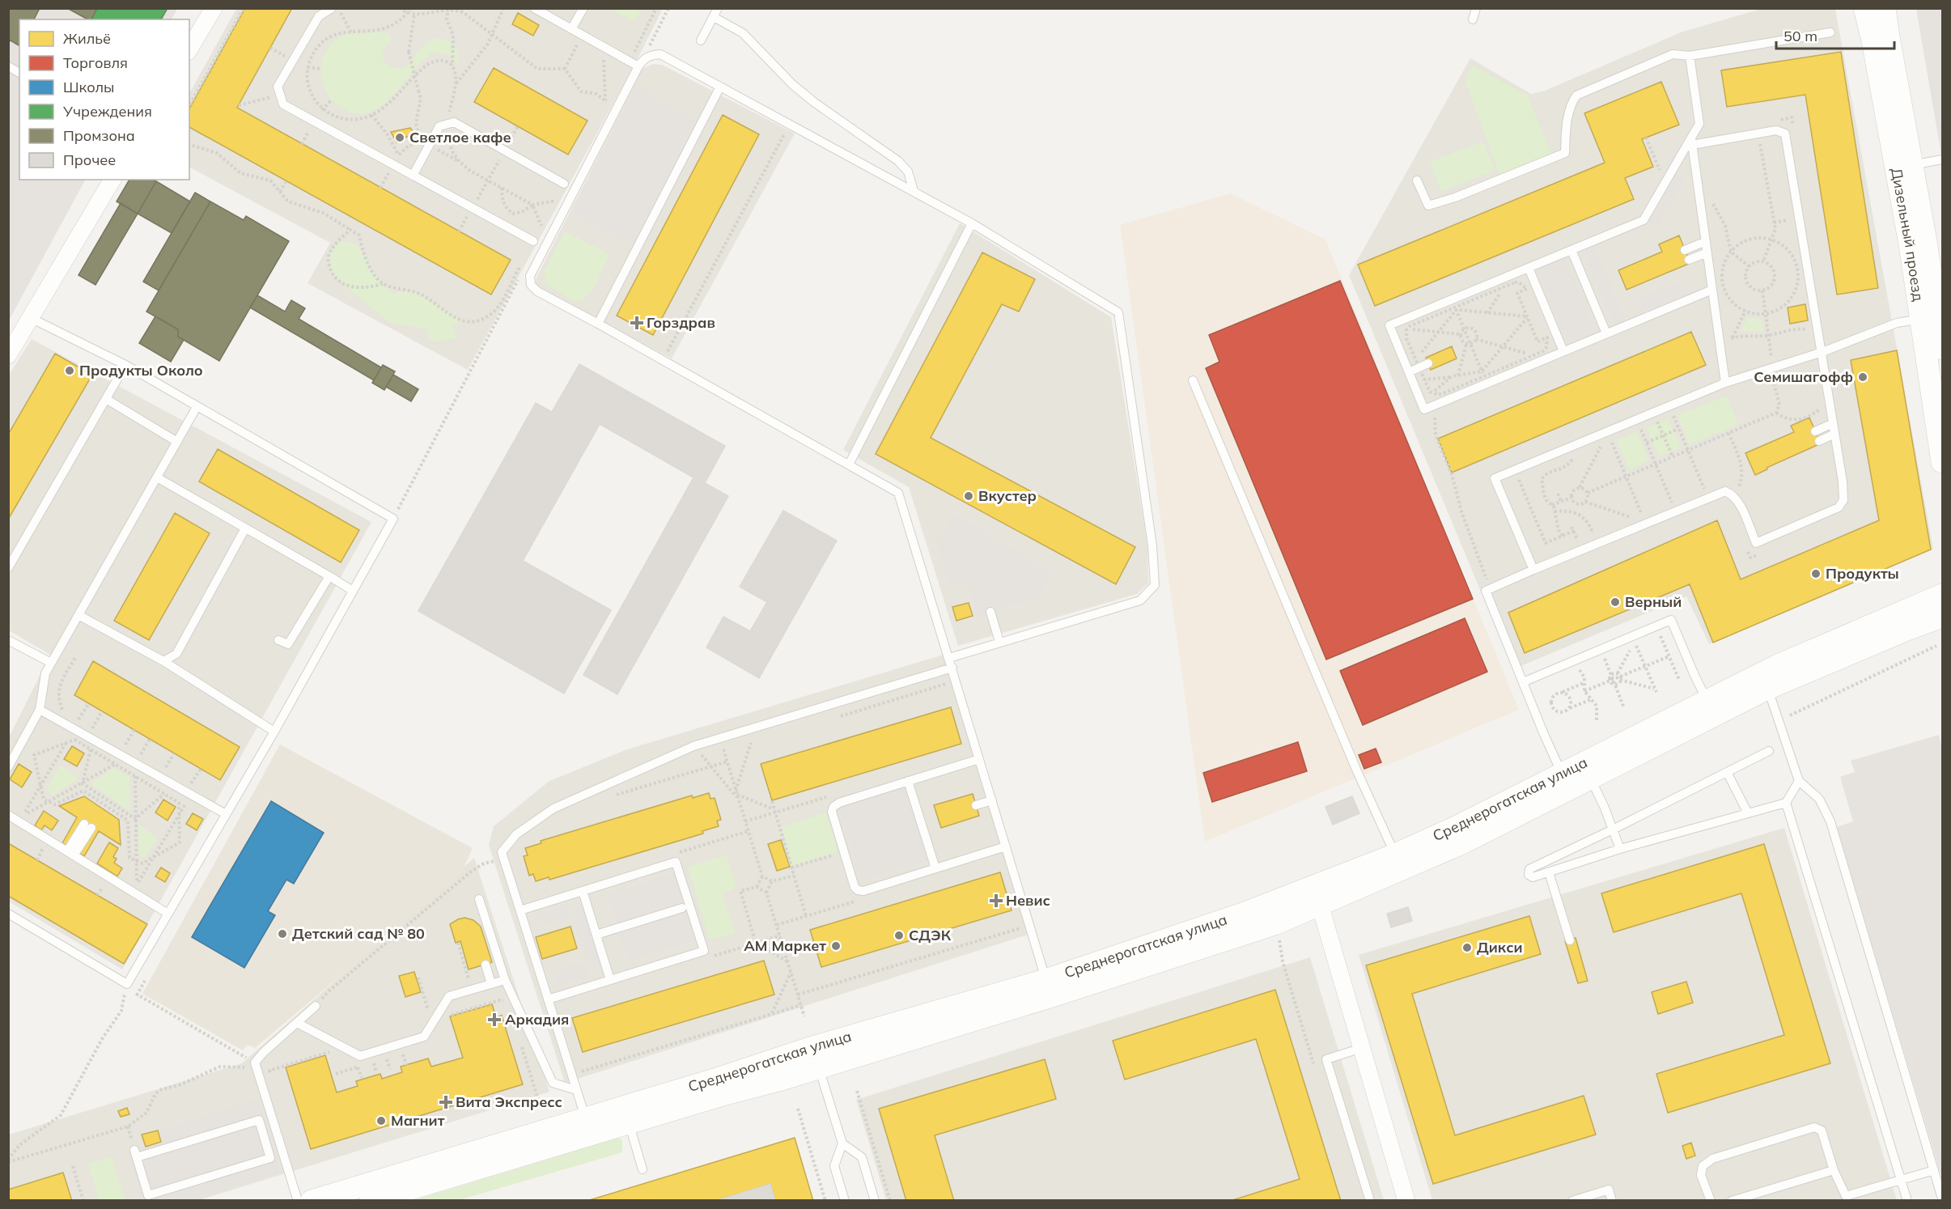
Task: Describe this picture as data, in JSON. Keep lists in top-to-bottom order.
{
  "streets": {
    "street": ["Дизельный проезд", "Среднерогатская улица"]
  },
  "places": {
    "other": [
      "Светлое кафе",
      "Продукты Около",
      "Семишагофф",
      "Вкустер",
      "Продукты",
      "Верный",
      "Детский сад № 80",
      "СДЭК",
      "АМ Маркет",
      "Дикси",
      "Магнит"
    ],
    "health": [
      "Горздрав",
      "Невис",
      "Аркадия",
      "Вита Экспресс"
    ]
  },
  "legend": [
    "Жильё",
    "Торговля",
    "Школы",
    "Учреждения",
    "Промзона",
    "Прочее"
  ],
  "scale_bar": "50 m"
}
